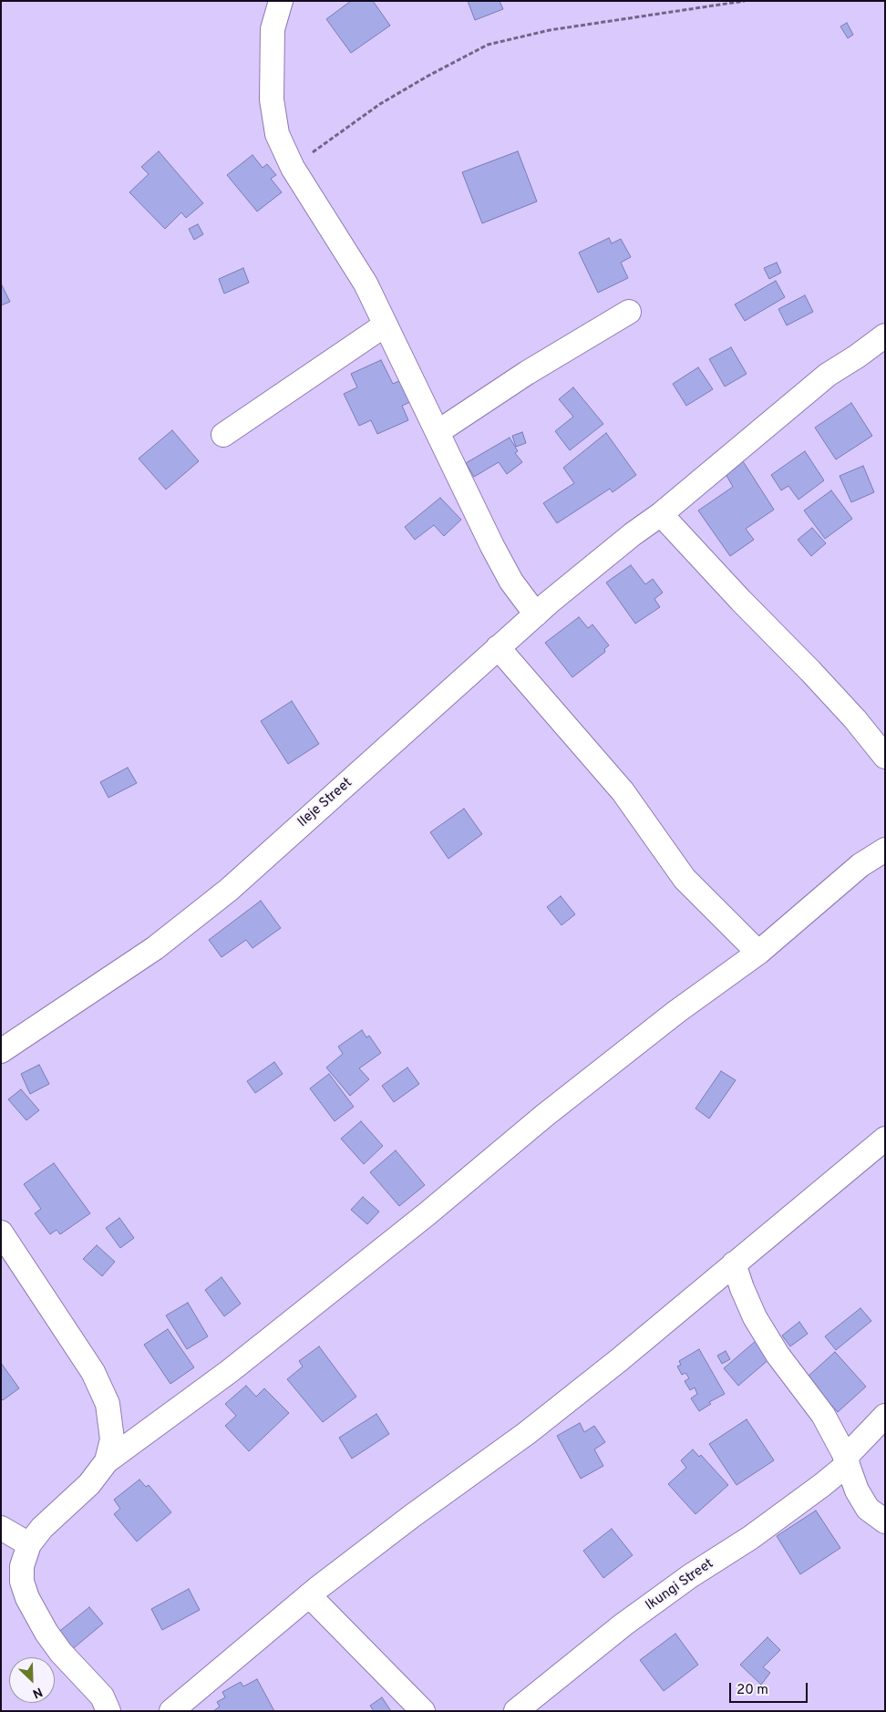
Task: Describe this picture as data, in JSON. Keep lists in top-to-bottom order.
{
  "streets": {
    "street": ["Ileje Street", "Ikungi Street"]
  },
  "scale_bar": "20 m",
  "north": "bottom right"
}
